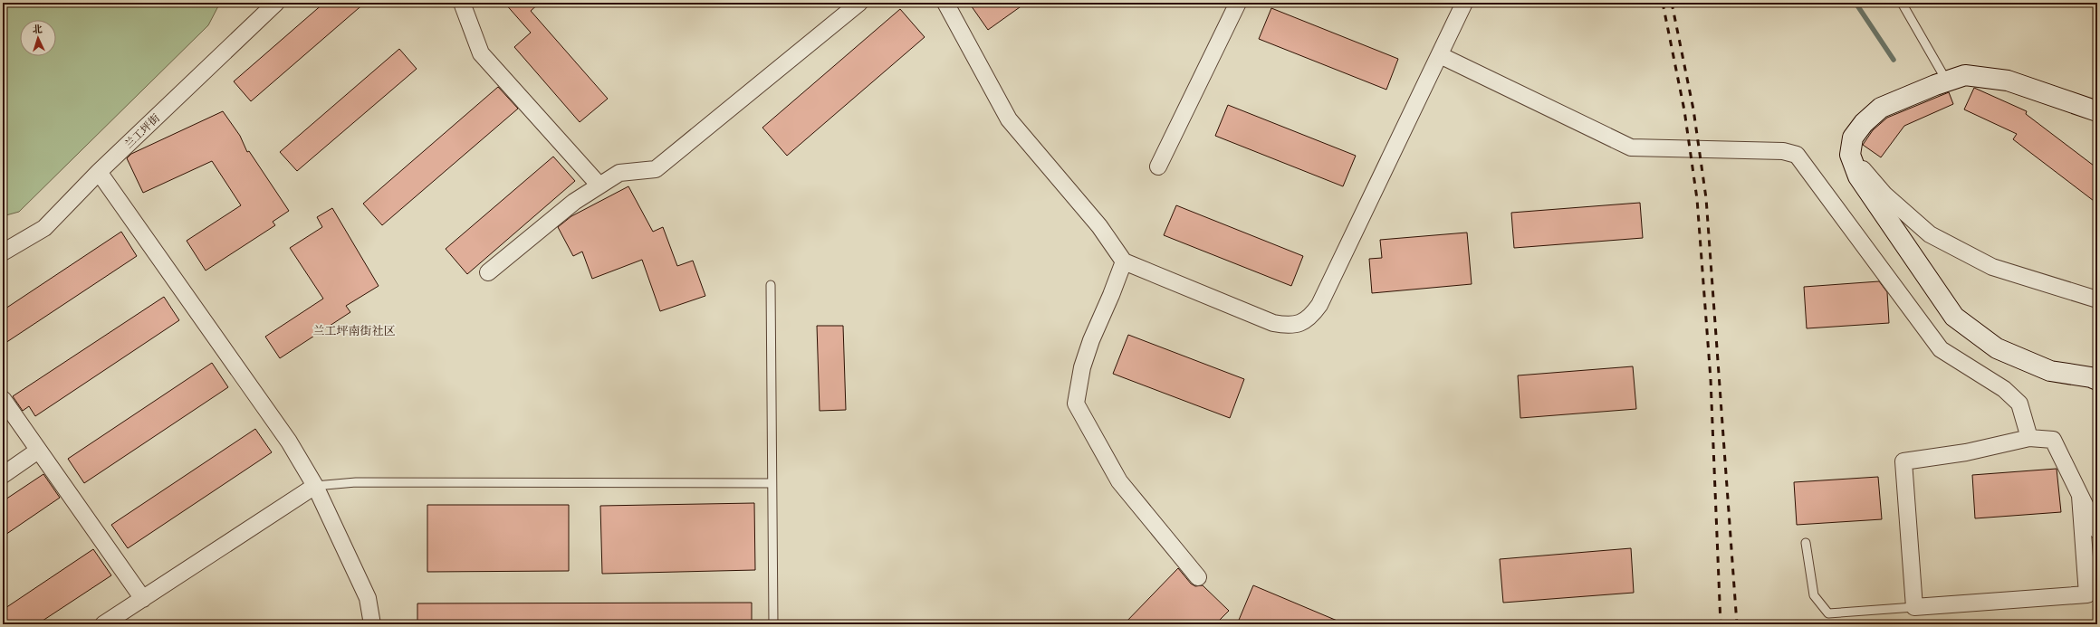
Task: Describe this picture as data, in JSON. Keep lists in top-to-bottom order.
{
  "streets": {
    "street": ["兰工坪街"]
  },
  "districts": ["兰工坪南街社区"],
  "north": "top"
}
